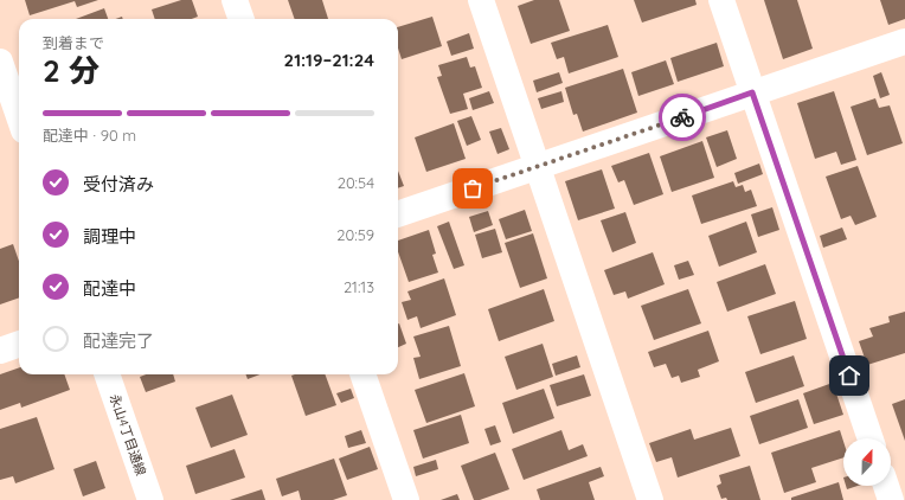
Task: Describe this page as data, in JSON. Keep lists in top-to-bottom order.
{
  "streets": {
    "street": ["永山4丁目通線"]
  },
  "north": "top",
  "page": {
    "heading": ["2 分", "到着まで", "21:19–21:24"],
    "bar": "配達中 · 90 m",
    "list": [
      ["受付済み", "20:54"],
      ["調理中", "20:59"],
      ["配達中", "21:13"],
      "配達完了"
    ]
  }
}
